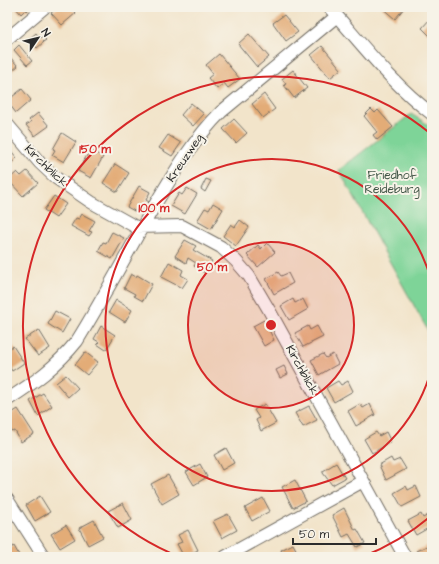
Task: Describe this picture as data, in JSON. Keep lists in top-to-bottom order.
{
  "streets": {
    "street": ["Kreuzweg", "Kirchblick"]
  },
  "crossings": [
    ["Kreuzweg", "Kirchblick"]
  ],
  "parks": ["Friedhof Reideburg"],
  "scale_bar": "50 m",
  "north": "top right",
  "rings": ["150 m", "100 m", "50 m"]
}
